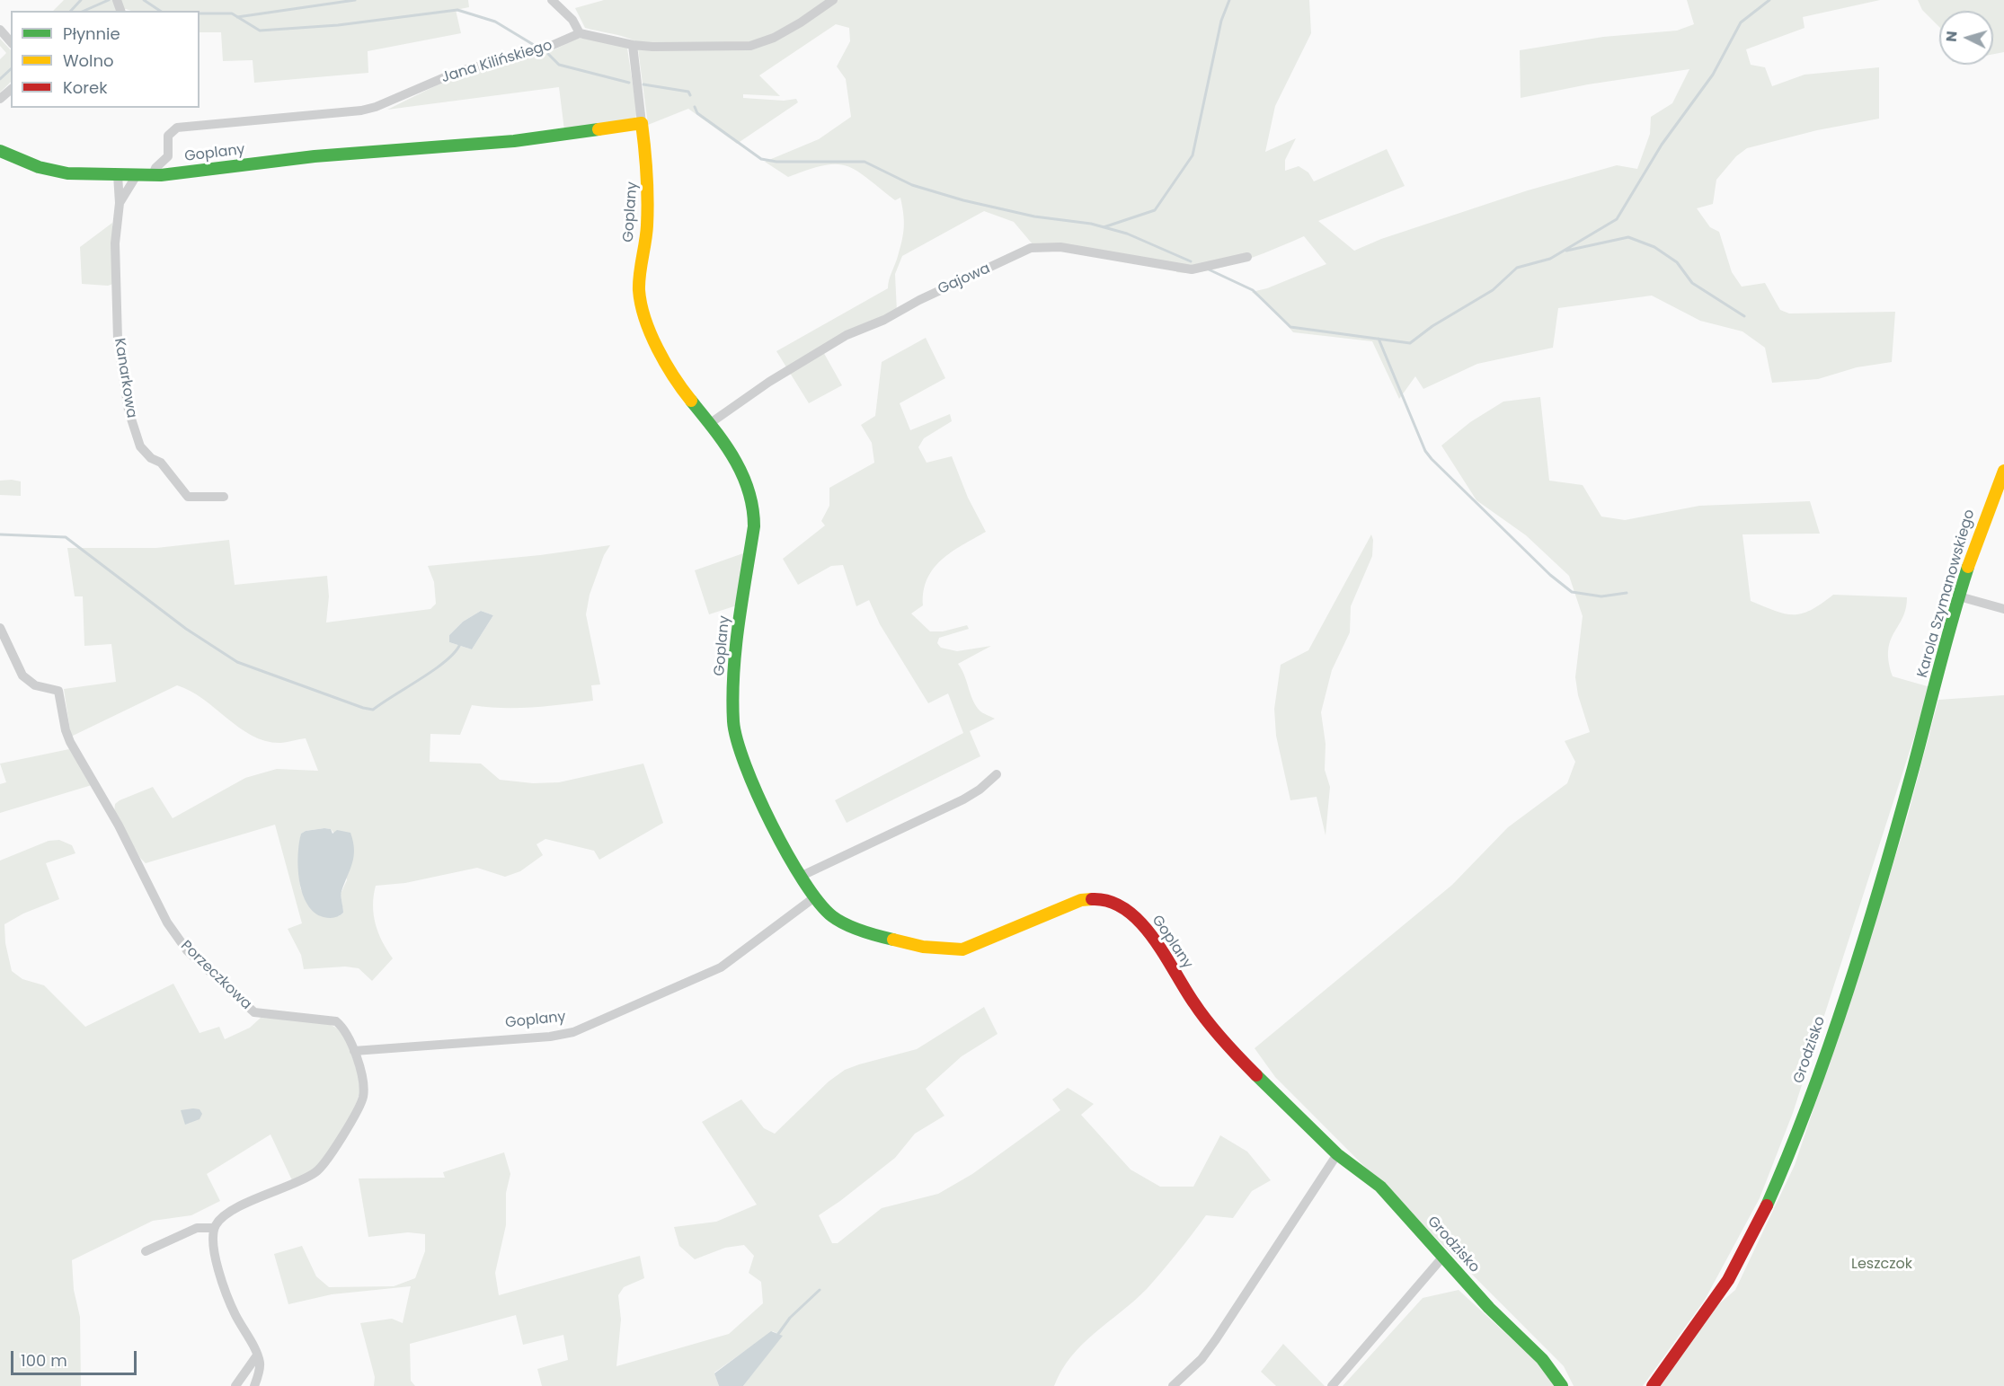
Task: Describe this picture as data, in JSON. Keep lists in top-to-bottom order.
{
  "streets": {
    "street": [
      "Jana Kilińskiego",
      "Goplany",
      "Gajowa",
      "Kanarkowa",
      "Karola Szymanowskiego",
      "Porzeczkowa",
      "Grodzisko"
    ]
  },
  "crossings": [
    ["Jana Kilińskiego", "Goplany"],
    ["Goplany", "Gajowa"],
    ["Goplany", "Kanarkowa"],
    ["Goplany", "Porzeczkowa"],
    ["Goplany", "Grodzisko"],
    ["Karola Szymanowskiego", "Grodzisko"]
  ],
  "parks": ["Leszczok"],
  "legend": ["Płynnie", "Wolno", "Korek"],
  "scale_bar": "100 m",
  "north": "left"
}
